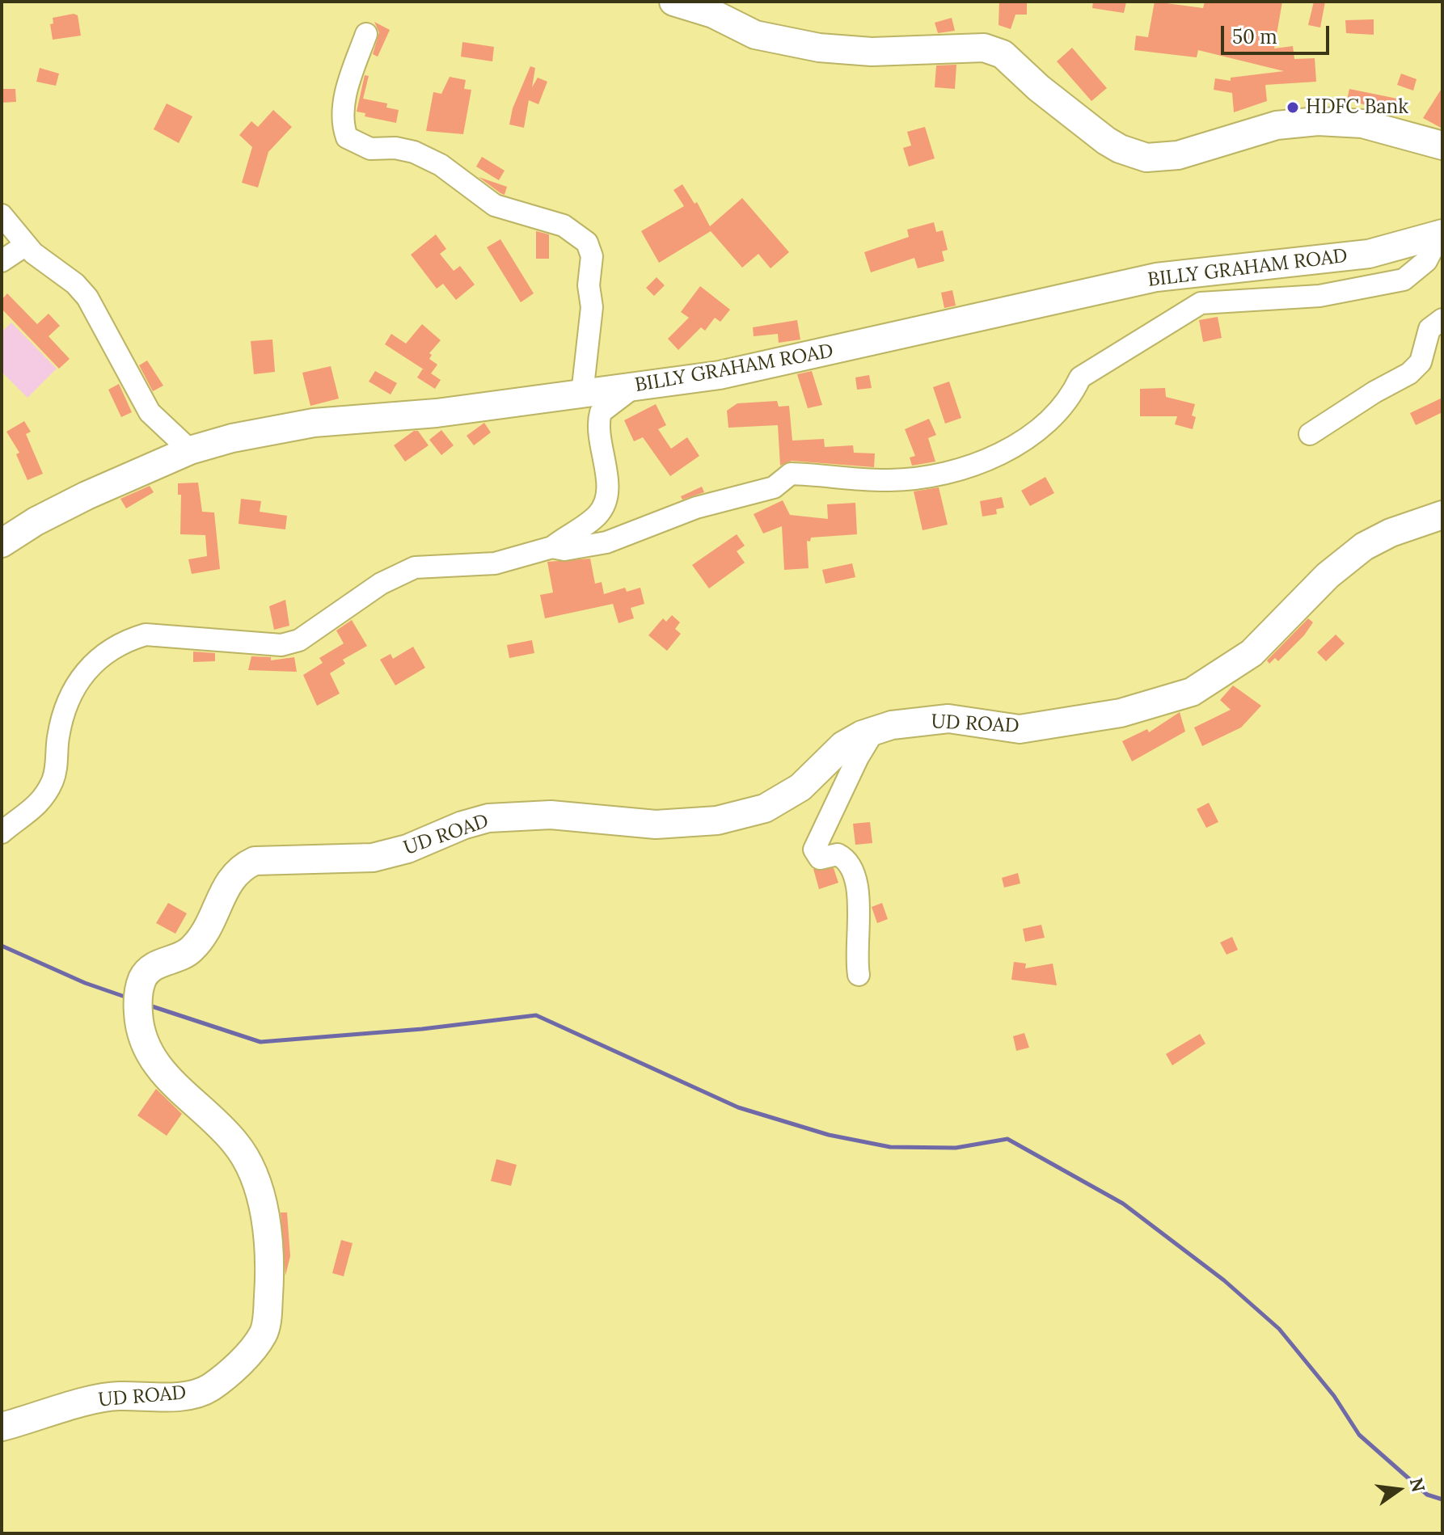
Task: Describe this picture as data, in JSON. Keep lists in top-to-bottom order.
{
  "streets": {
    "main road": ["BILLY GRAHAM ROAD", "UD ROAD"]
  },
  "places": ["HDFC Bank"],
  "scale_bar": "50 m",
  "north": "right"
}
